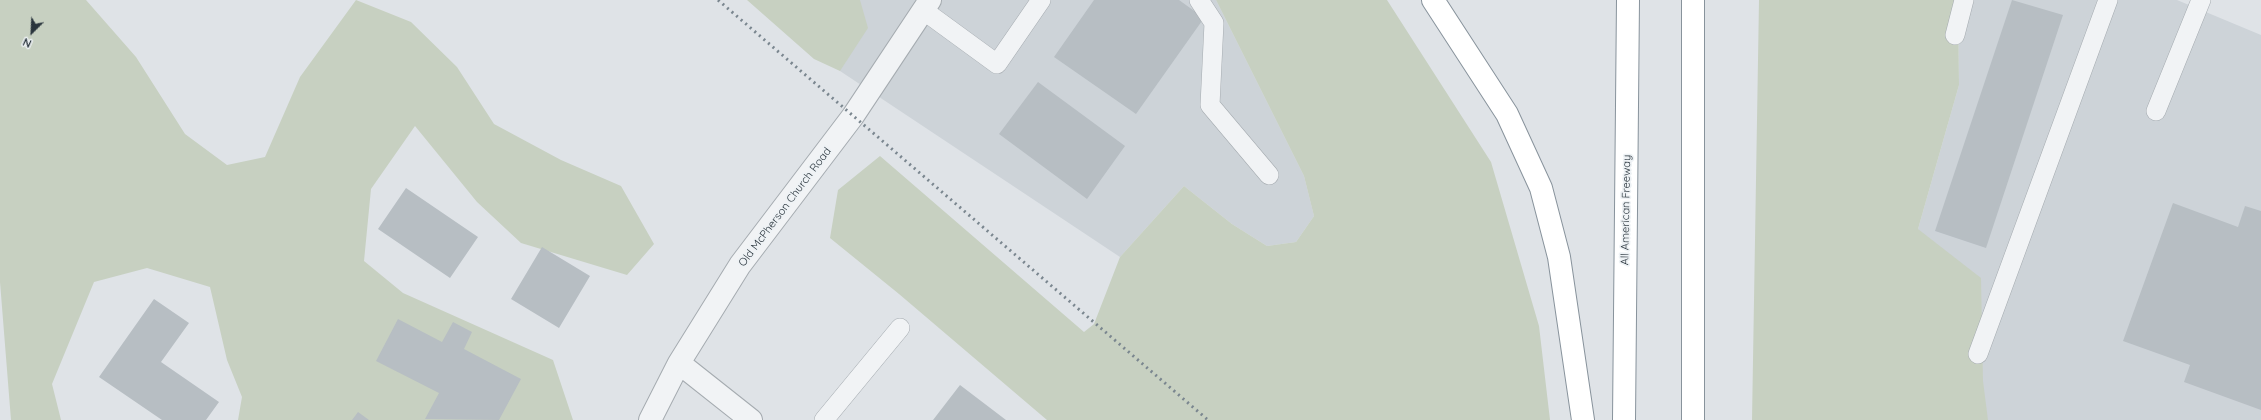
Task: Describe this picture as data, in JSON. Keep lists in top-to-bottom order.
{
  "streets": {
    "highway": ["All American Freeway"],
    "street": ["Old McPherson Church Road"]
  },
  "north": "bottom left"
}
